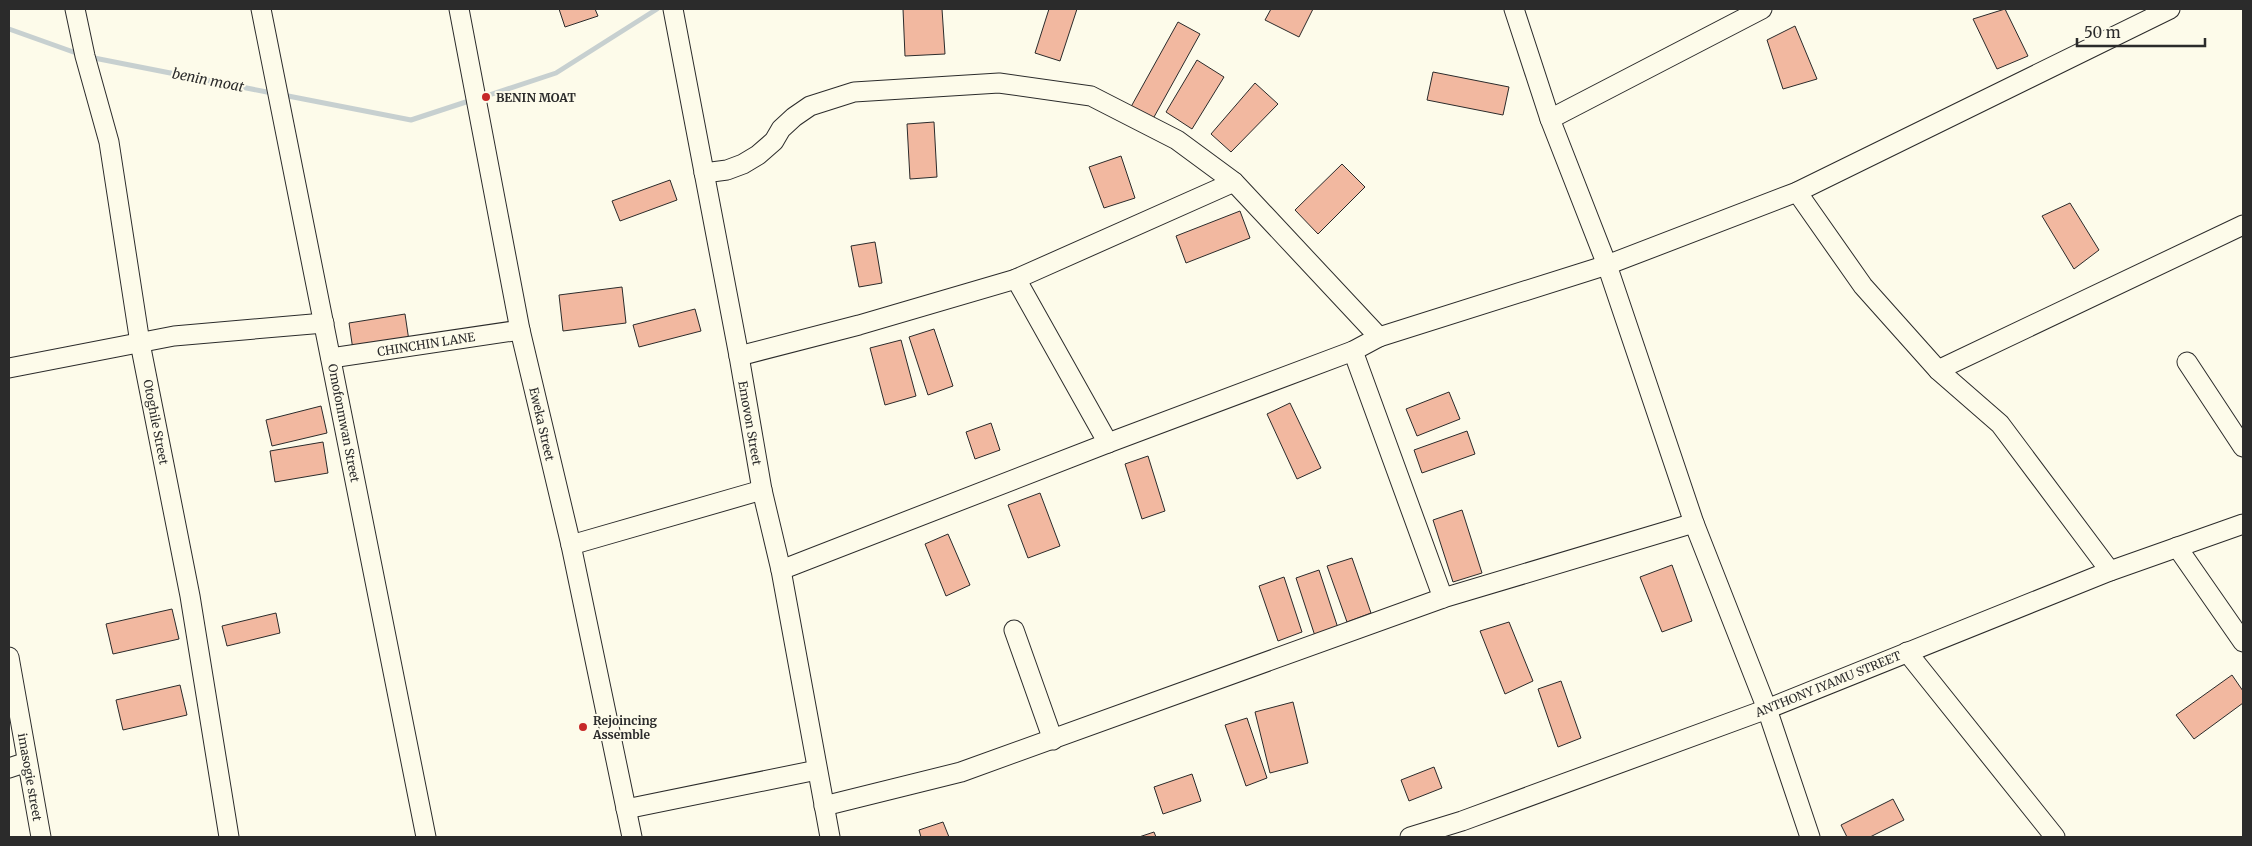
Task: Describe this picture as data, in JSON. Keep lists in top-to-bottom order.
{
  "streets": {
    "street": [
      "CHINCHIN LANE",
      "Otoghile Street",
      "Omofonmwan Street",
      "Emovon Street",
      "Eweka Street",
      "ANTHONY IYAMU STREET",
      "imasogie street"
    ]
  },
  "crossings": [
    ["CHINCHIN LANE", "Omofonmwan Street"],
    ["CHINCHIN LANE", "Eweka Street"]
  ],
  "water": ["benin moat"],
  "places": ["BENIN MOAT", "Rejoincing Assemble"],
  "scale_bar": "50 m"
}
